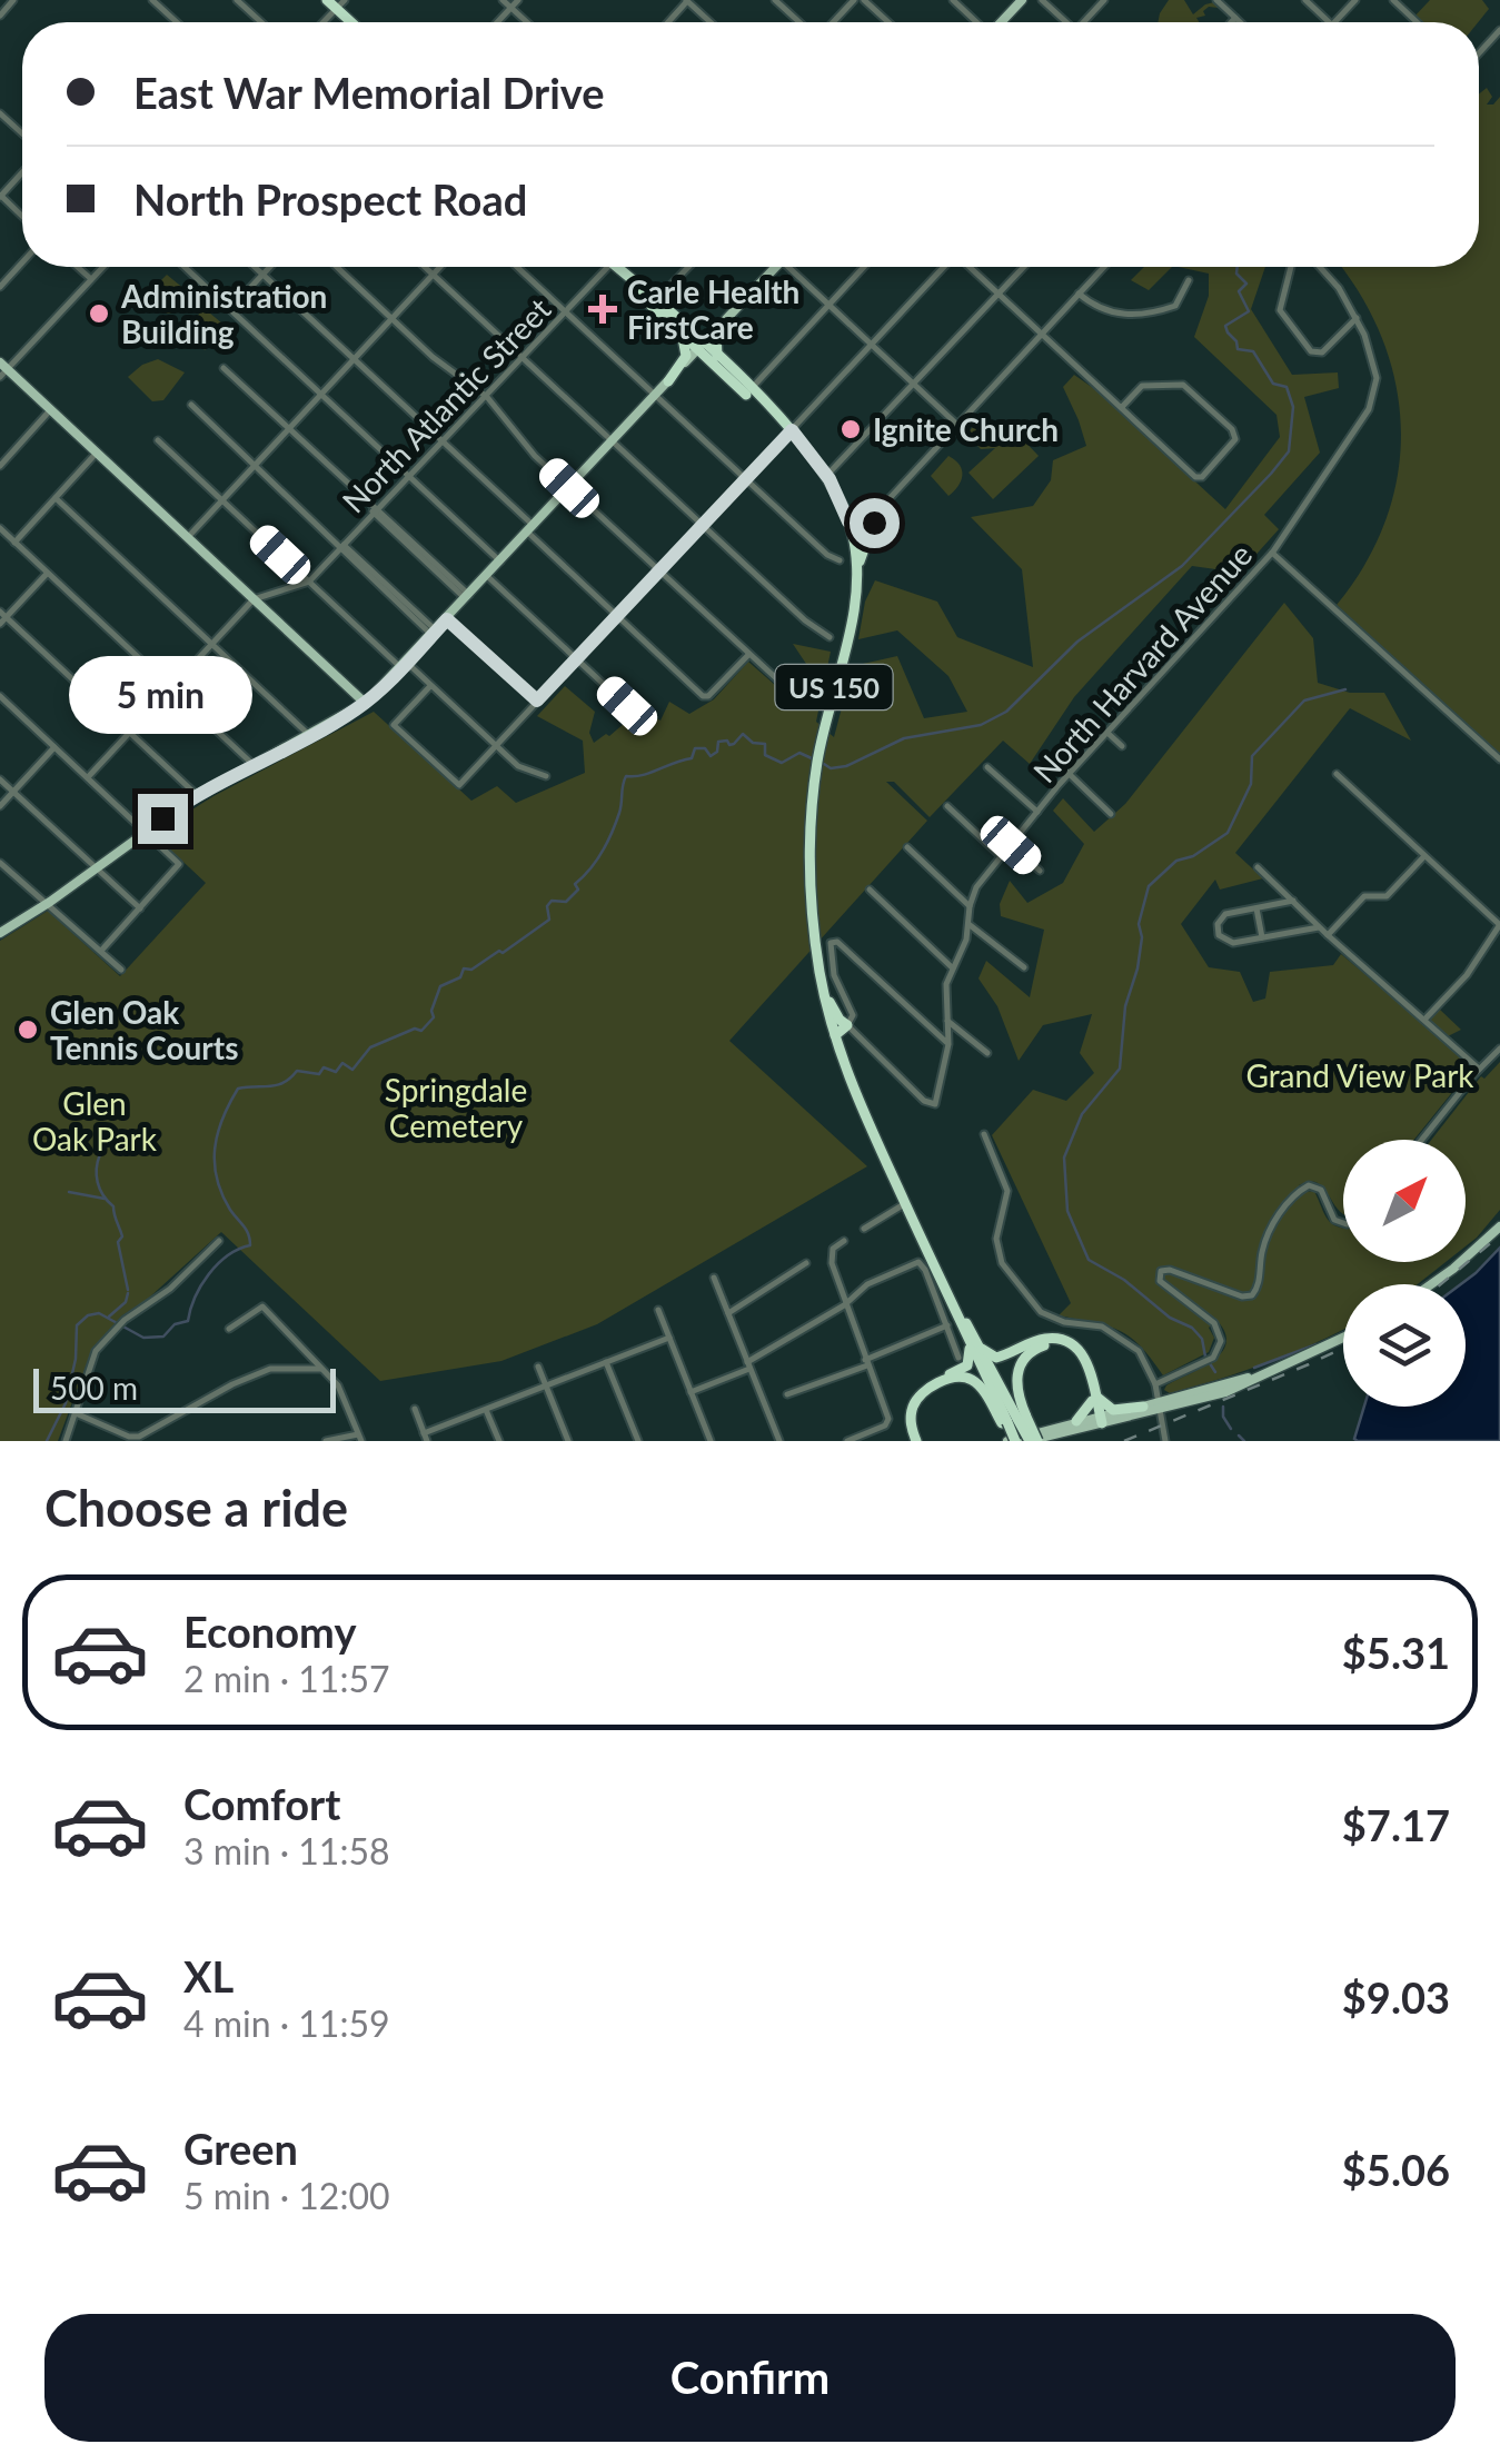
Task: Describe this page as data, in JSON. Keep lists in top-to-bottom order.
{
  "streets": {
    "highway": ["US 150"],
    "street": ["North Atlantic Street", "North Harvard Avenue"]
  },
  "crossings": [
    ["North Harvard Avenue", "US 150"]
  ],
  "parks": ["Grand View Park", "Springdale Cemetery", "Glen Oak Park"],
  "places": {
    "health": ["Carle Health FirstCare"],
    "other": ["Administration Building", "Ignite Church", "Glen Oak Tennis Courts"]
  },
  "scale_bar": "500 m",
  "north": "top right",
  "page": {
    "banner": ["East War Memorial Drive", "North Prospect Road"],
    "bubble": "5 min",
    "scale": "500 m",
    "heading": "Choose a ride",
    "list": [
      {
        "name": "Economy",
        "note": "2 min · 11:57",
        "value": "$5.31"
      },
      {
        "name": "Comfort",
        "note": "3 min · 11:58",
        "value": "$7.17"
      },
      {
        "name": "XL",
        "note": "4 min · 11:59",
        "value": "$9.03"
      },
      {
        "name": "Green",
        "note": "5 min · 12:00",
        "value": "$5.06"
      }
    ],
    "buttons": "Confirm"
  }
}
